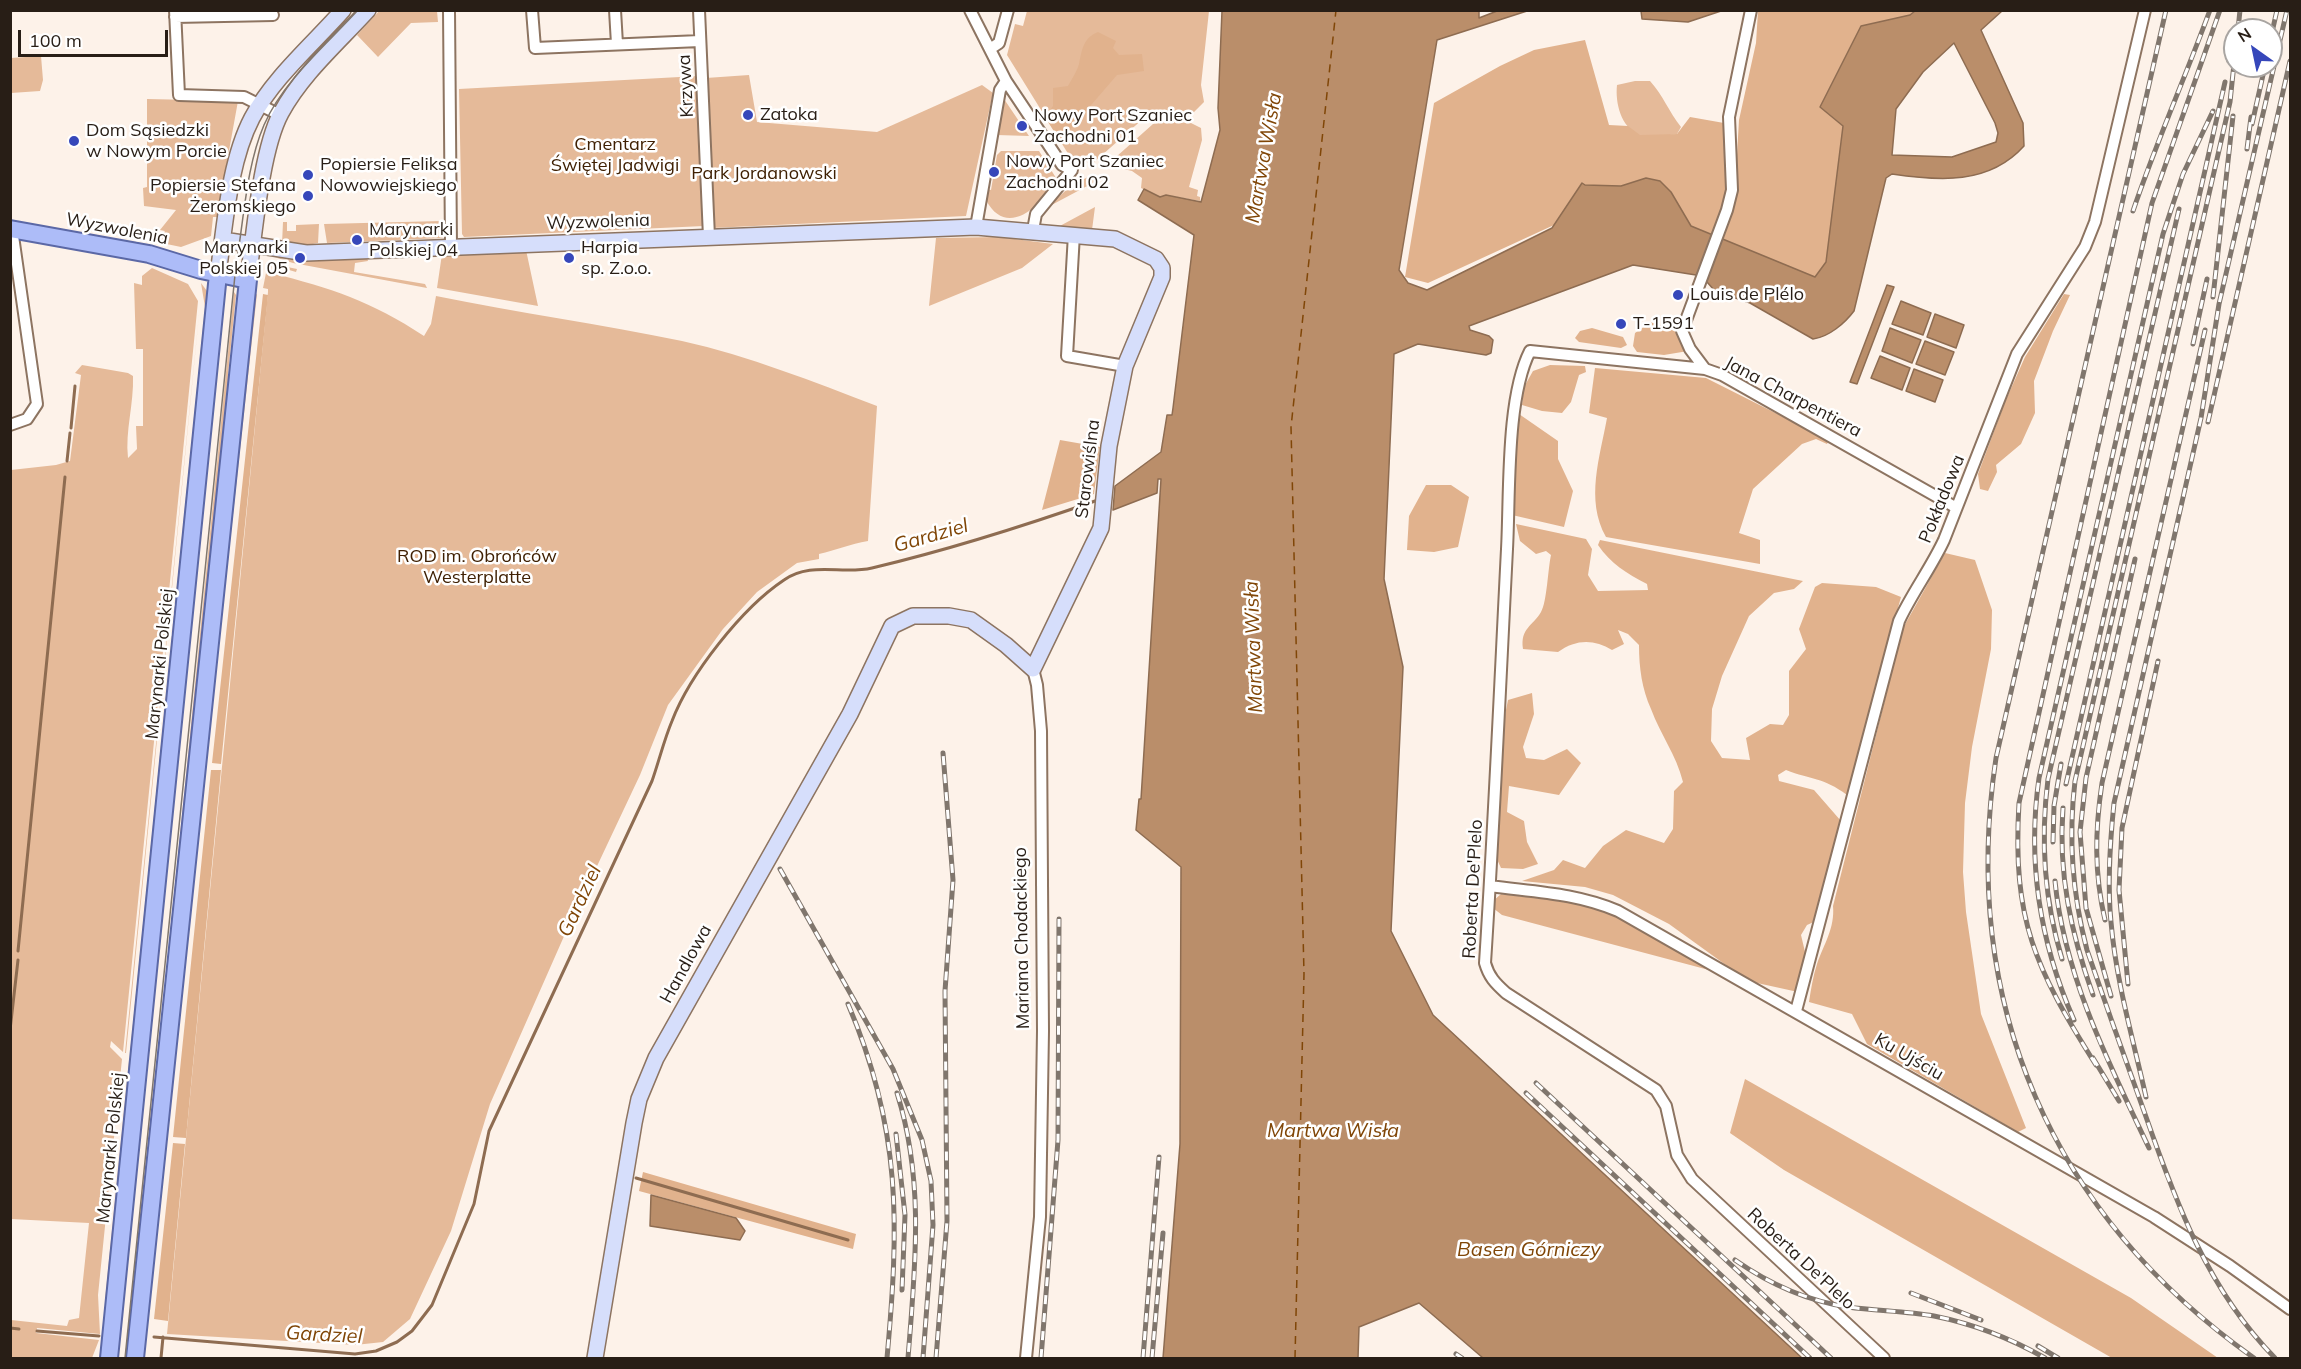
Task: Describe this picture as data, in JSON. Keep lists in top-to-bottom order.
{
  "streets": {
    "main road": ["Wyzwolenia", "Marynarki Polskiej"],
    "street": [
      "Krzywa",
      "Jana Charpentiera",
      "Starowiślna",
      "Pokładowa",
      "Roberta De'Plelo",
      "Mariana Chodackiego",
      "Handlowa",
      "Ku Ujściu"
    ]
  },
  "crossings": [
    ["Krzywa", "Wyzwolenia"],
    ["Wyzwolenia", "Starowiślna"],
    ["Wyzwolenia", "Marynarki Polskiej"],
    ["Jana Charpentiera", "Pokładowa"],
    ["Jana Charpentiera", "Roberta De'Plelo"],
    ["Starowiślna", "Mariana Chodackiego"],
    ["Starowiślna", "Handlowa"],
    ["Pokładowa", "Ku Ujściu"],
    ["Roberta De'Plelo", "Ku Ujściu"],
    ["Mariana Chodackiego", "Handlowa"]
  ],
  "water": ["Martwa Wisła", "Gardziel", "Basen Górniczy"],
  "parks": ["Cmentarz Świętej Jadwigi", "Park Jordanowski", "ROD im. Obrońców Westerplatte"],
  "places": [
    "Zatoka",
    "Nowy Port Szaniec Zachodni 01",
    "Dom Sąsiedzki w Nowym Porcie",
    "Nowy Port Szaniec Zachodni 02",
    "Popiersie Feliksa Nowowiejskiego",
    "Popiersie Stefana Żeromskiego",
    "Marynarki Polskiej 04",
    "Marynarki Polskiej 05",
    "Harpia sp. Z.o.o.",
    "Louis de Plélo",
    "T-1591"
  ],
  "scale_bar": "100 m",
  "north": "top left"
}
